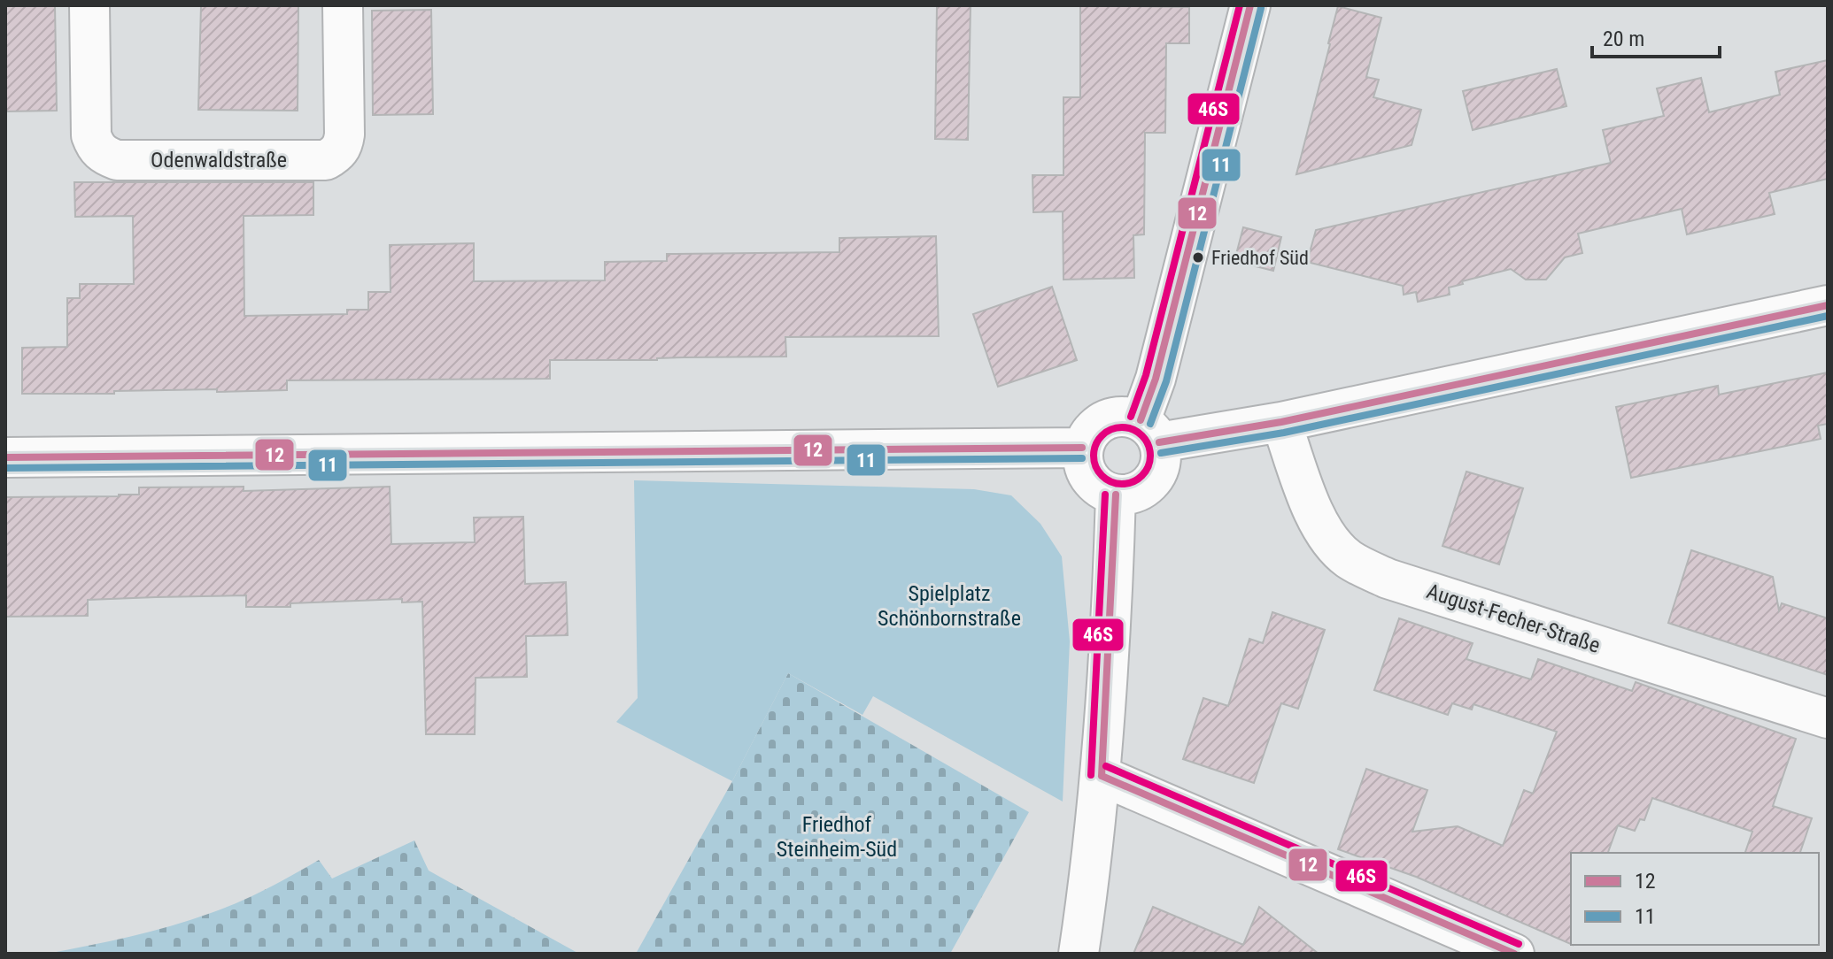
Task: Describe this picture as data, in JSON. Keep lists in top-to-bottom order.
{
  "streets": {
    "street": ["Odenwaldstraße", "August-Fecher-Straße"]
  },
  "parks": ["Spielplatz Schönbornstraße", "Friedhof Steinheim-Süd"],
  "places": ["Friedhof Süd"],
  "lines": ["transit line 12", "transit line 46S", "transit line 11"],
  "legend": ["12", "11"],
  "scale_bar": "20 m"
}
